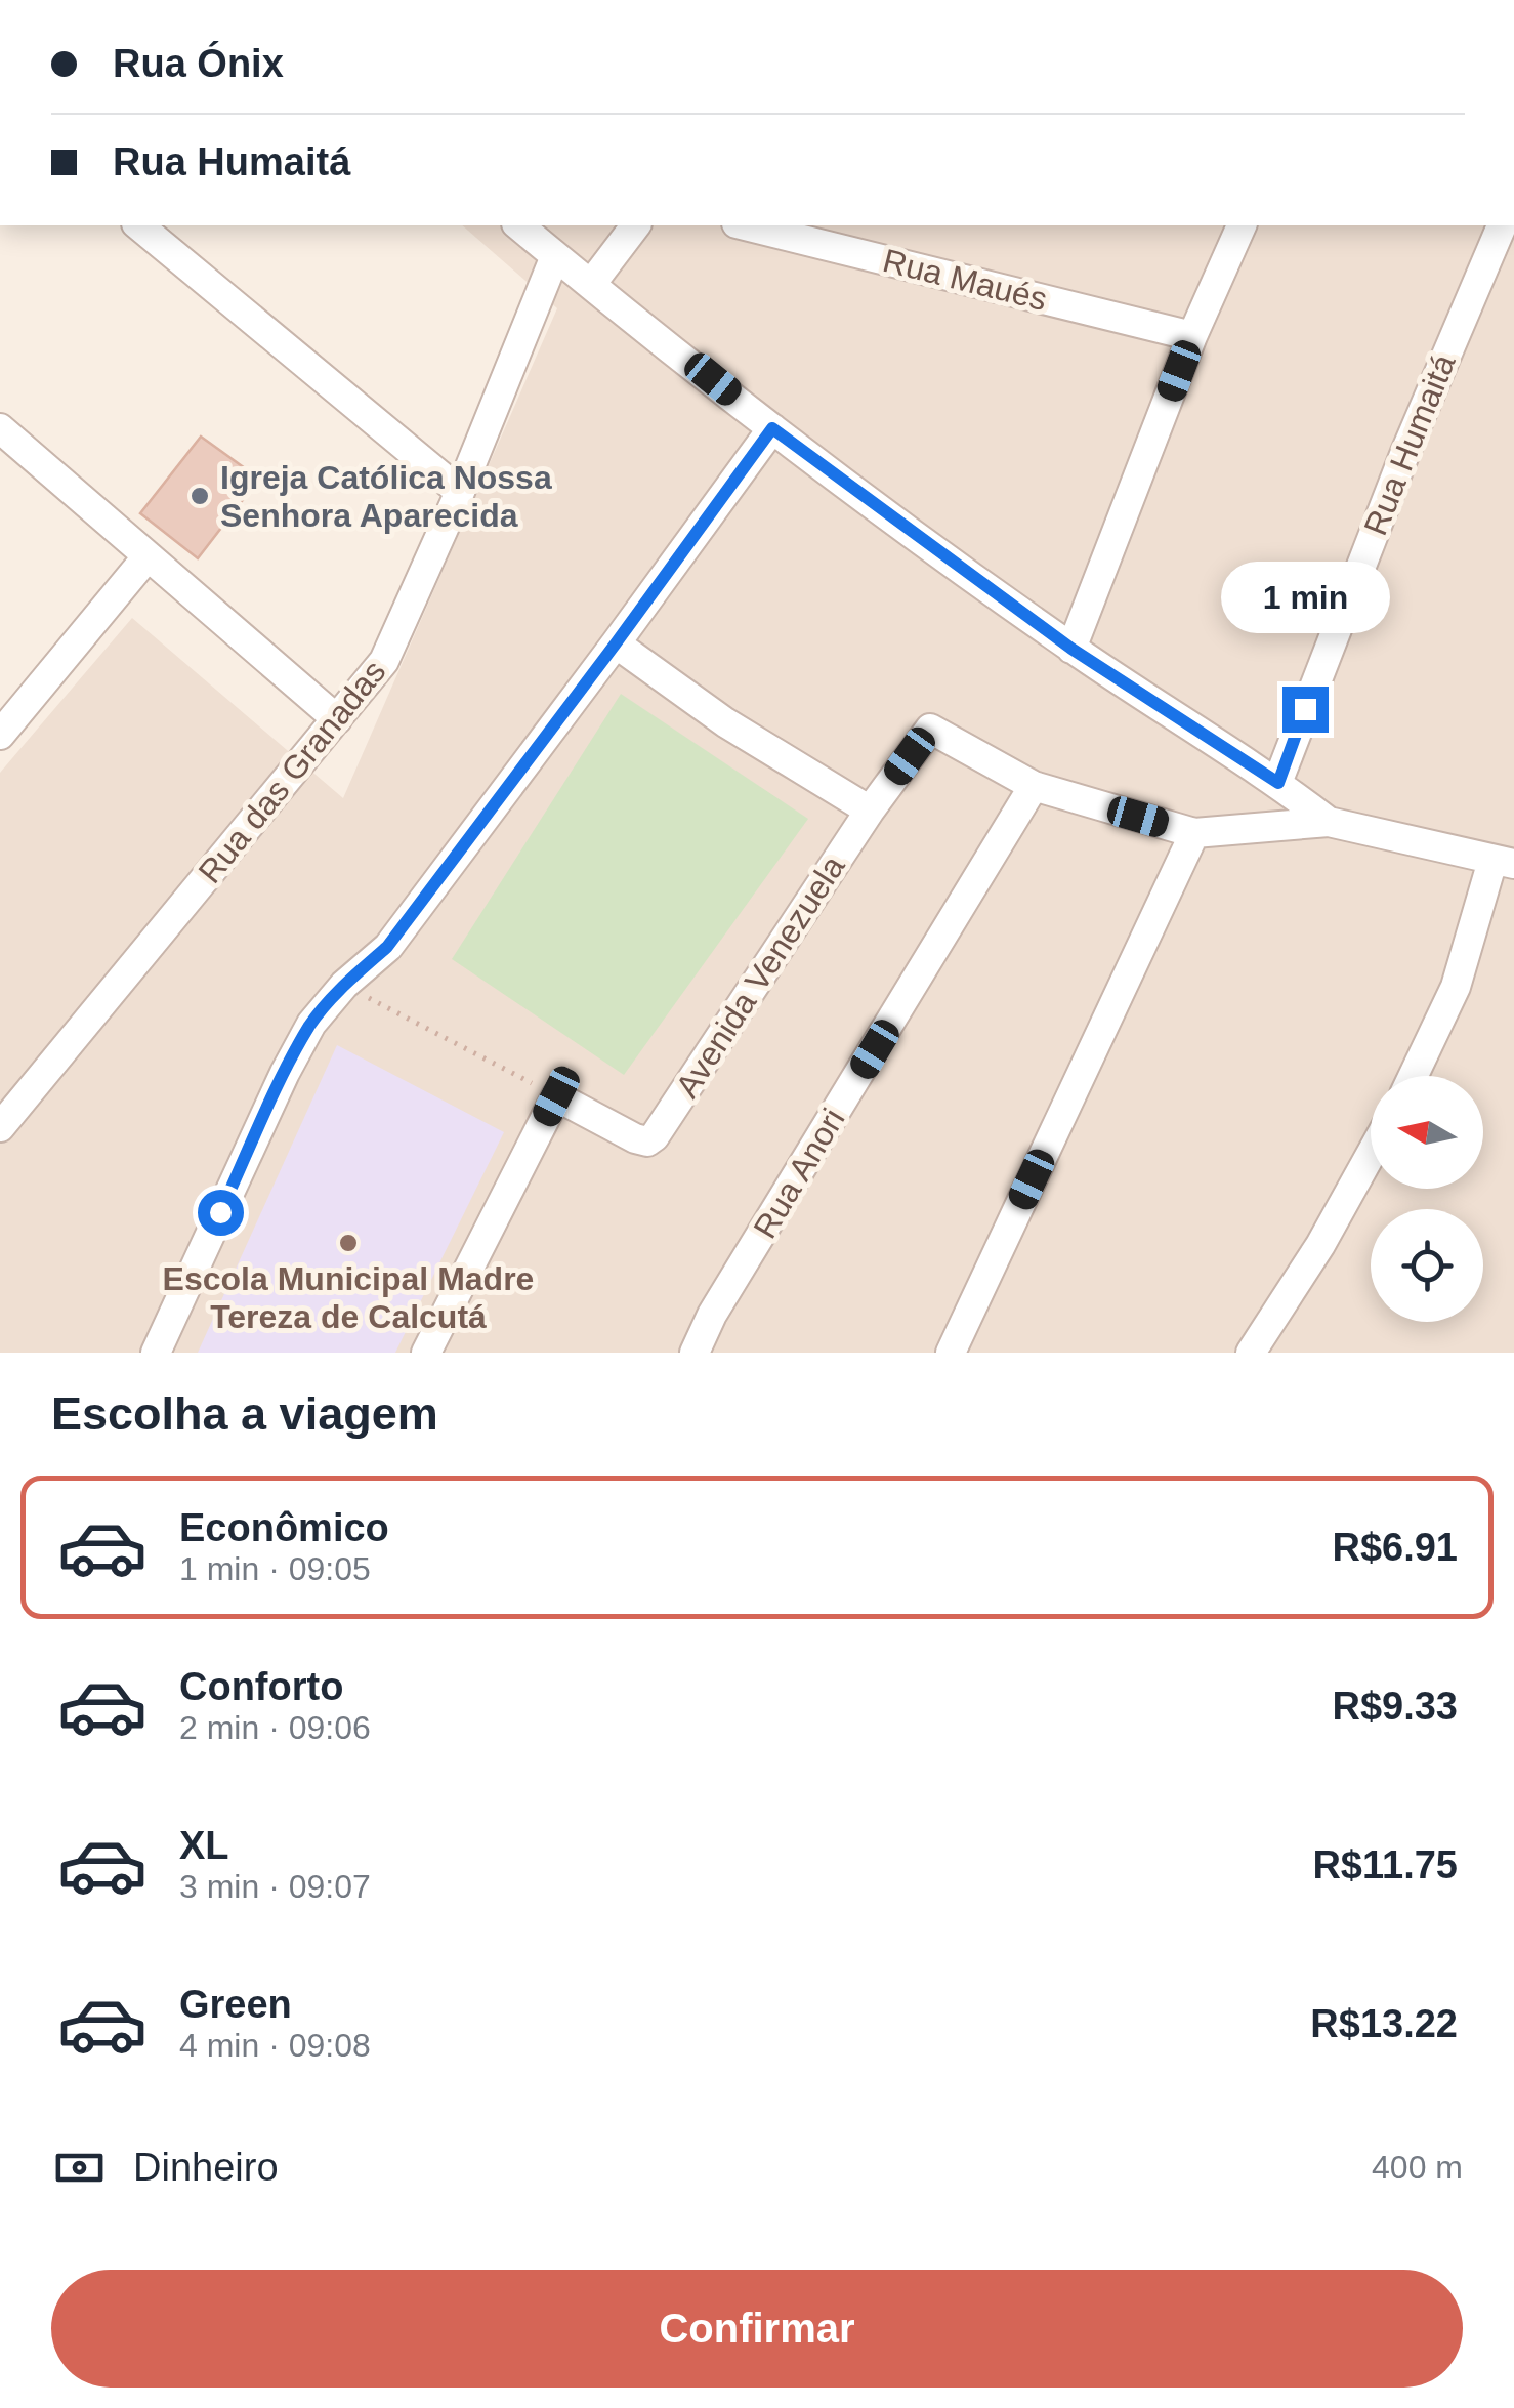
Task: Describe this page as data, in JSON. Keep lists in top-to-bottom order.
{
  "streets": {
    "street": [
      "Rua Maués",
      "Rua Humaitá",
      "Rua das Granadas",
      "Avenida Venezuela",
      "Rua Anori"
    ]
  },
  "crossings": [
    ["Avenida Venezuela", "Rua Anori"]
  ],
  "places": ["Igreja Católica Nossa Senhora Aparecida", "Escola Municipal Madre Tereza de Calcutá"],
  "north": "left",
  "page": {
    "banner": ["Rua Ónix", "Rua Humaitá"],
    "bubble": "1 min",
    "heading": "Escolha a viagem",
    "list": [
      {
        "name": "Econômico",
        "note": "1 min · 09:05",
        "value": "R$6.91"
      },
      {
        "name": "Conforto",
        "note": "2 min · 09:06",
        "value": "R$9.33"
      },
      {
        "name": "XL",
        "note": "3 min · 09:07",
        "value": "R$11.75"
      },
      {
        "name": "Green",
        "note": "4 min · 09:08",
        "value": "R$13.22"
      }
    ],
    "pay": ["Dinheiro", "400 m"],
    "buttons": "Confirmar"
  }
}
